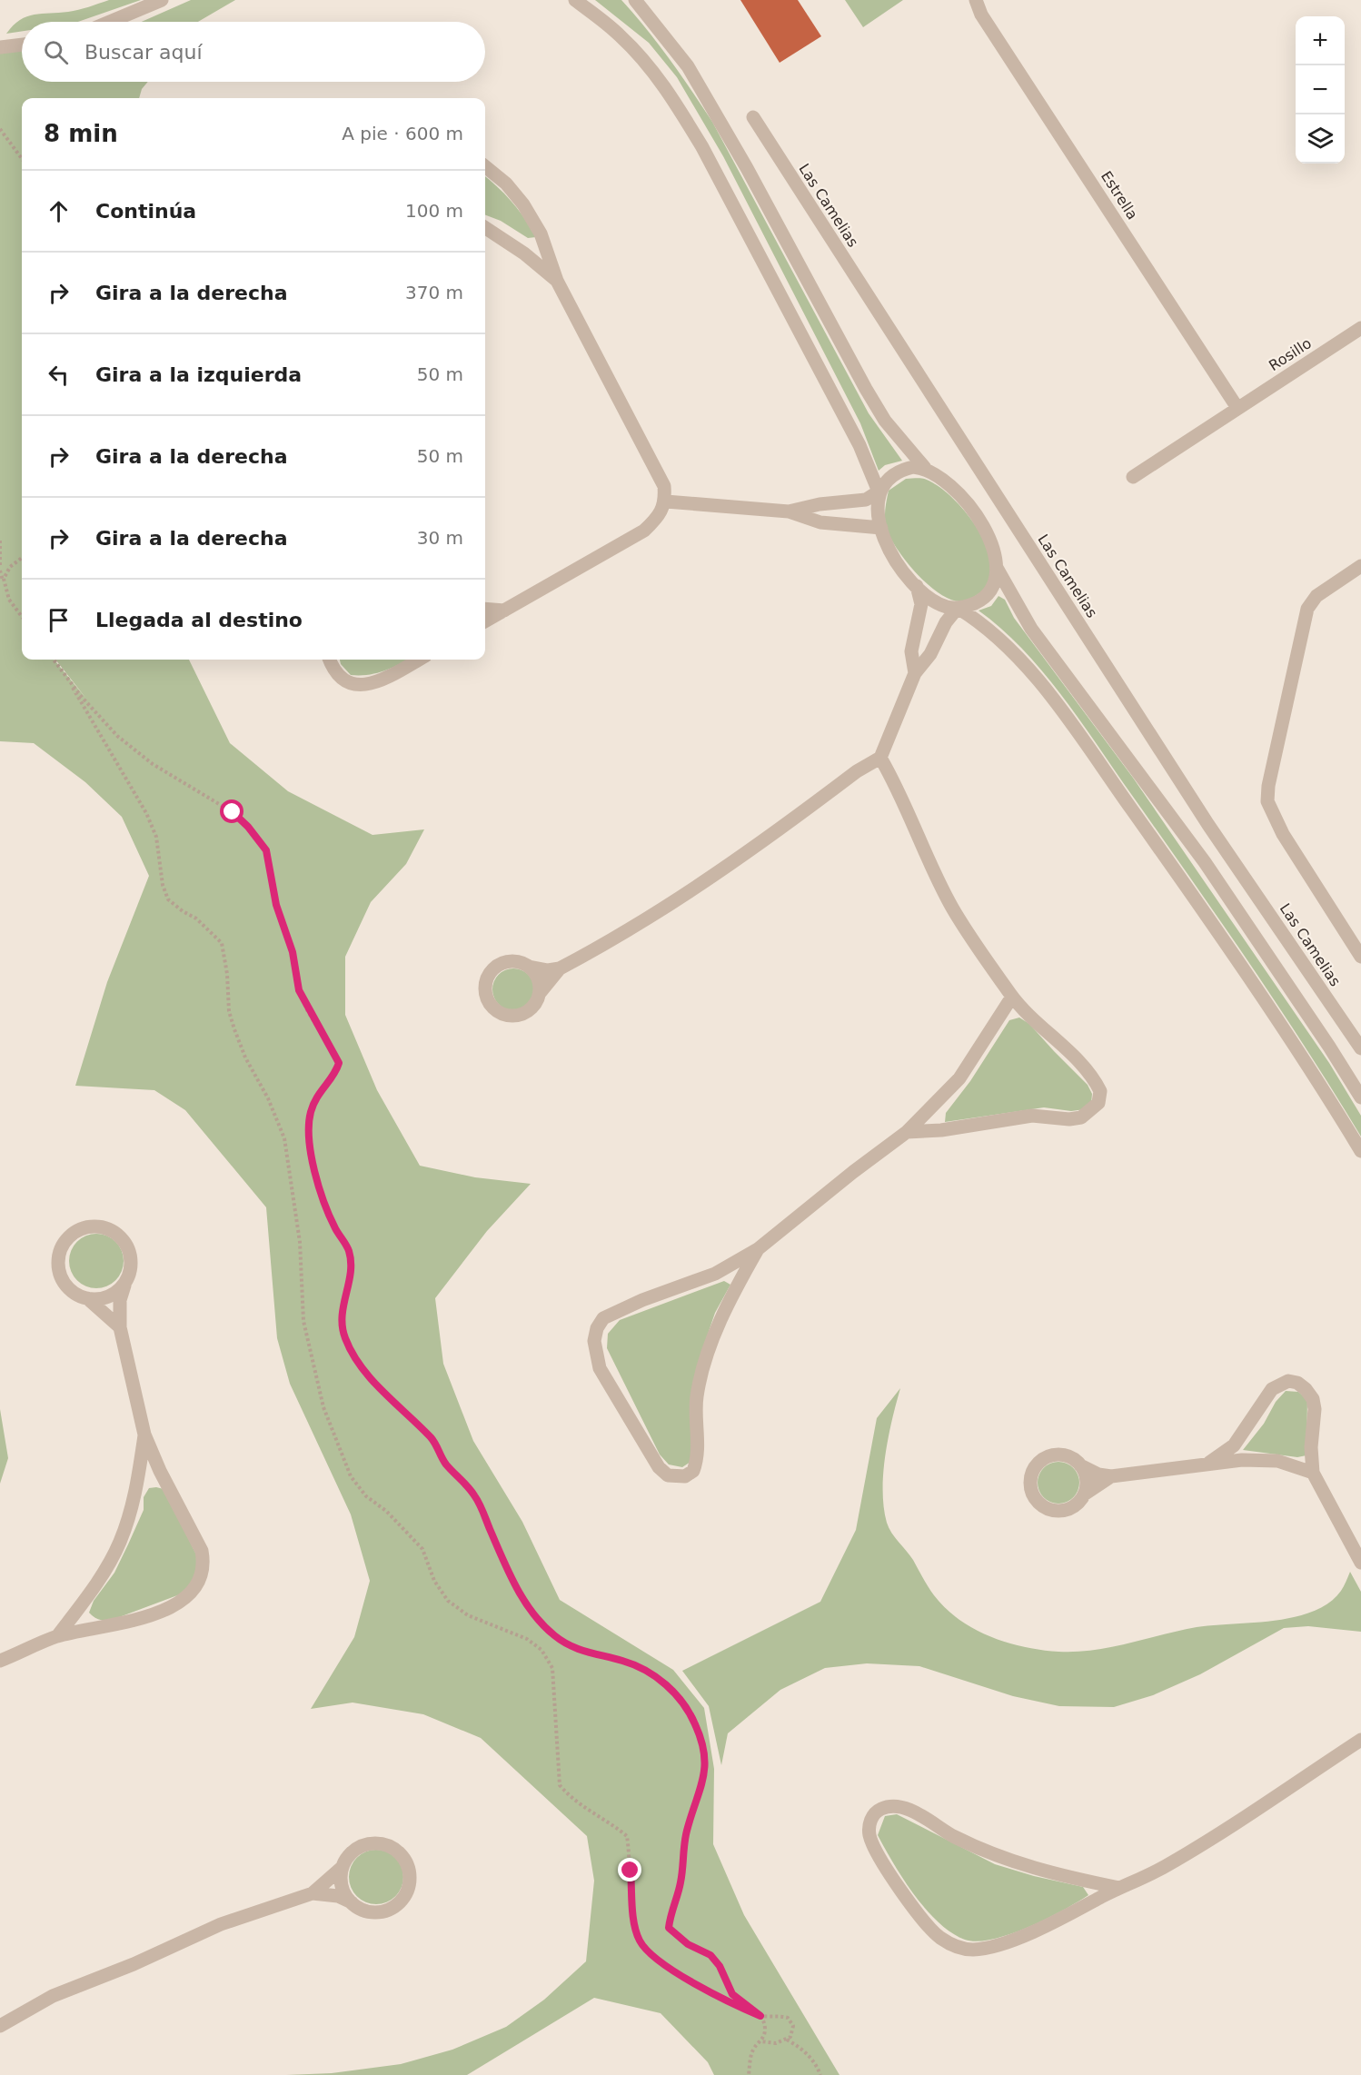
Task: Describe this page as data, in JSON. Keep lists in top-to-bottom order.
{
  "streets": {
    "street": ["Estrella", "Las Camelias", "Rosillo"]
  },
  "crossings": [
    ["Estrella", "Rosillo"]
  ],
  "page": {
    "map_buttons": ["+", "−"],
    "search": "Buscar aquí",
    "heading": ["8 min", "A pie · 600 m"],
    "list": [
      ["Continúa", "100 m"],
      ["Gira a la derecha", "370 m"],
      ["Gira a la izquierda", "50 m"],
      ["Gira a la derecha", "50 m"],
      ["Gira a la derecha", "30 m"],
      "Llegada al destino"
    ]
  }
}
